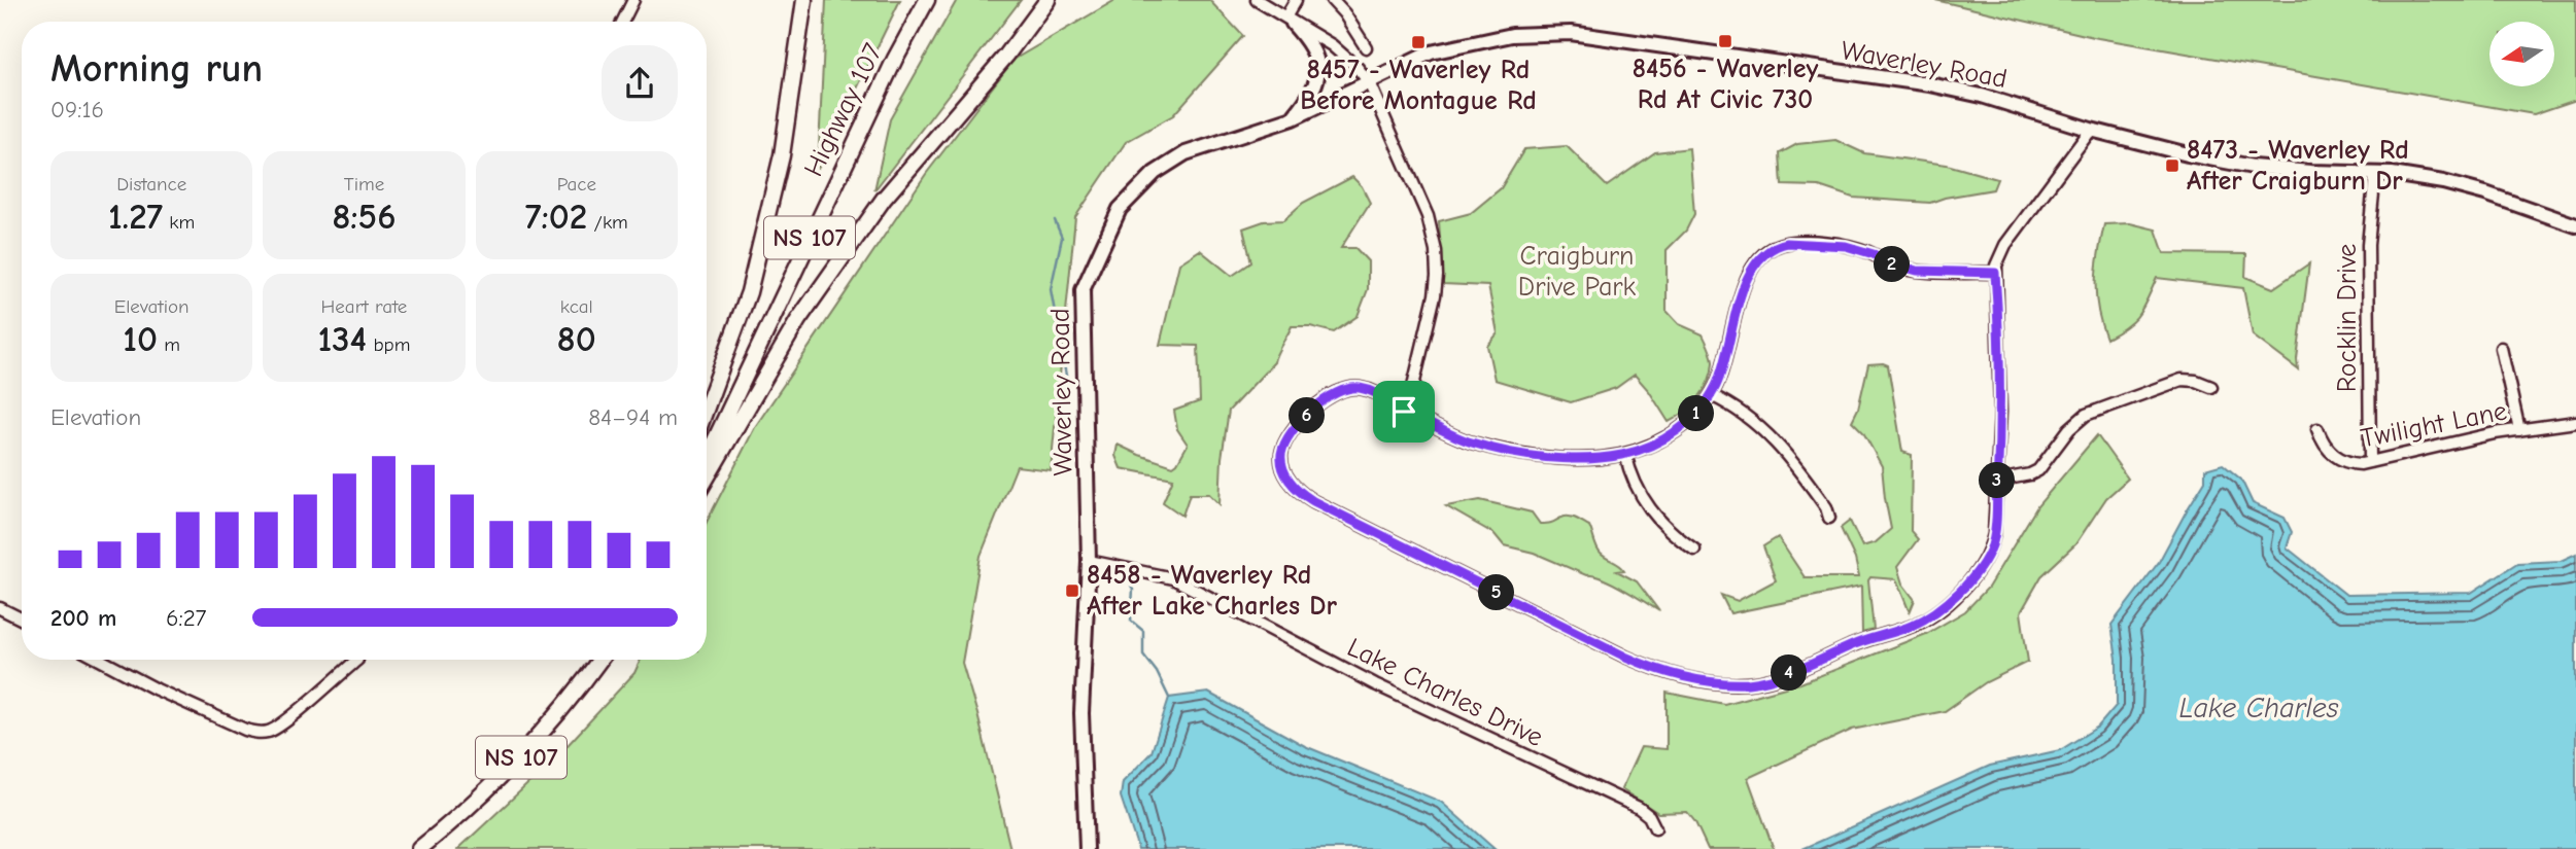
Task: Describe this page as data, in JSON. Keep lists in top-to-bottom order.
{
  "streets": {
    "highway": ["Highway 107", "NS 107"],
    "main road": ["Waverley Road"],
    "street": ["Rocklin Drive", "Twilight Lane", "Lake Charles Drive"]
  },
  "crossings": [
    ["Waverley Road", "Rocklin Drive"],
    ["Waverley Road", "Lake Charles Drive"],
    ["Rocklin Drive", "Twilight Lane"]
  ],
  "water": ["Lake Charles"],
  "parks": ["Craigburn Drive Park"],
  "places": {
    "transit": [
      "8456 - Waverley Rd At Civic 730",
      "8457 - Waverley Rd Before Montague Rd",
      "8473 - Waverley Rd After Craigburn Dr",
      "8458 - Waverley Rd After Lake Charles Dr"
    ]
  },
  "north": "left",
  "page": {
    "heading": ["Morning run", "09:16"],
    "stats": [
      ["Distance", "1.27 km"],
      ["Time", "8:56"],
      ["Pace", "7:02 /km"],
      ["Elevation", "10 m"],
      ["Heart rate", "134 bpm"],
      ["kcal", "80"]
    ],
    "pins": [
      "2",
      "1",
      "6",
      "3",
      "5",
      "4"
    ],
    "chart": ["Elevation", "84–94 m"],
    "list": [
      {
        "name": "200 m",
        "note": "6:27"
      }
    ]
  }
}
